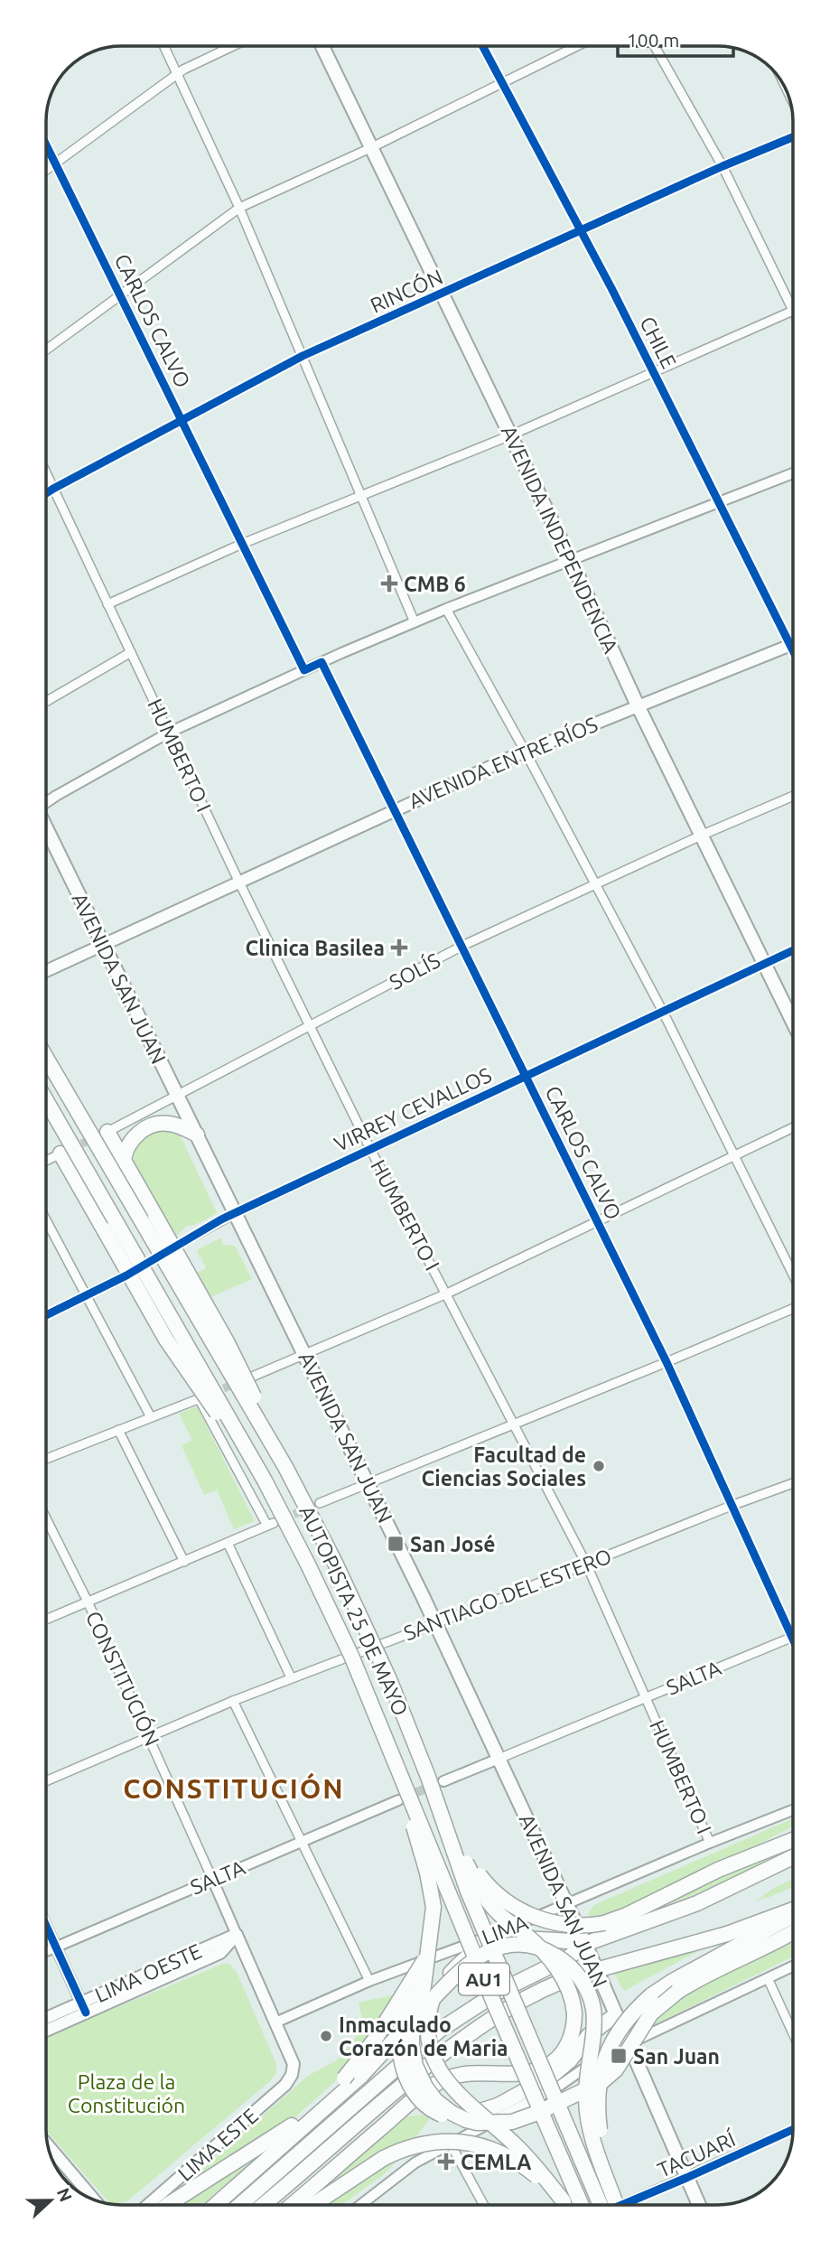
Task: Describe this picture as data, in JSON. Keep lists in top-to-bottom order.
{
  "streets": {
    "highway": ["AUTOPISTA 25 DE MAYO", "AU1"],
    "main road": [
      "AVENIDA INDEPENDENCIA",
      "AVENIDA ENTRE RÍOS",
      "AVENIDA SAN JUAN",
      "CONSTITUCIÓN",
      "LIMA OESTE",
      "LIMA ESTE"
    ],
    "street": [
      "RINCÓN",
      "CARLOS CALVO",
      "CHILE",
      "HUMBERTO I",
      "SOLÍS",
      "VIRREY CEVALLOS",
      "SANTIAGO DEL ESTERO",
      "SALTA",
      "LIMA",
      "TACUARÍ"
    ]
  },
  "crossings": [
    ["RINCÓN", "CARLOS CALVO"],
    ["RINCÓN", "CHILE"],
    ["RINCÓN", "AVENIDA INDEPENDENCIA"],
    ["RINCÓN", "HUMBERTO I"],
    ["CARLOS CALVO", "AVENIDA ENTRE RÍOS"],
    ["CARLOS CALVO", "SOLÍS"],
    ["CARLOS CALVO", "VIRREY CEVALLOS"],
    ["CARLOS CALVO", "SANTIAGO DEL ESTERO"],
    ["CARLOS CALVO", "SALTA"],
    ["CHILE", "AVENIDA ENTRE RÍOS"],
    ["AVENIDA INDEPENDENCIA", "AVENIDA ENTRE RÍOS"],
    ["AVENIDA INDEPENDENCIA", "SOLÍS"],
    ["AVENIDA INDEPENDENCIA", "VIRREY CEVALLOS"],
    ["HUMBERTO I", "AVENIDA ENTRE RÍOS"],
    ["HUMBERTO I", "SOLÍS"],
    ["HUMBERTO I", "VIRREY CEVALLOS"],
    ["HUMBERTO I", "SANTIAGO DEL ESTERO"],
    ["HUMBERTO I", "SALTA"],
    ["HUMBERTO I", "LIMA"],
    ["AVENIDA ENTRE RÍOS", "AVENIDA SAN JUAN"],
    ["SOLÍS", "AVENIDA SAN JUAN"],
    ["AVENIDA SAN JUAN", "VIRREY CEVALLOS"],
    ["AVENIDA SAN JUAN", "SANTIAGO DEL ESTERO"],
    ["AVENIDA SAN JUAN", "SALTA"],
    ["AVENIDA SAN JUAN", "LIMA"],
    ["AVENIDA SAN JUAN", "TACUARÍ"],
    ["SANTIAGO DEL ESTERO", "CONSTITUCIÓN"],
    ["SALTA", "CONSTITUCIÓN"],
    ["CONSTITUCIÓN", "LIMA"],
    ["CONSTITUCIÓN", "LIMA OESTE"],
    ["CONSTITUCIÓN", "LIMA ESTE"]
  ],
  "districts": ["CONSTITUCIÓN"],
  "parks": ["Plaza de la Constitución"],
  "places": {
    "health": ["CMB 6", "Clinica Basilea", "CEMLA"],
    "other": ["Facultad de Ciencias Sociales", "Inmaculado Corazón de Maria"],
    "transit": ["San José", "San Juan"]
  },
  "scale_bar": "100 m",
  "north": "right"
}
